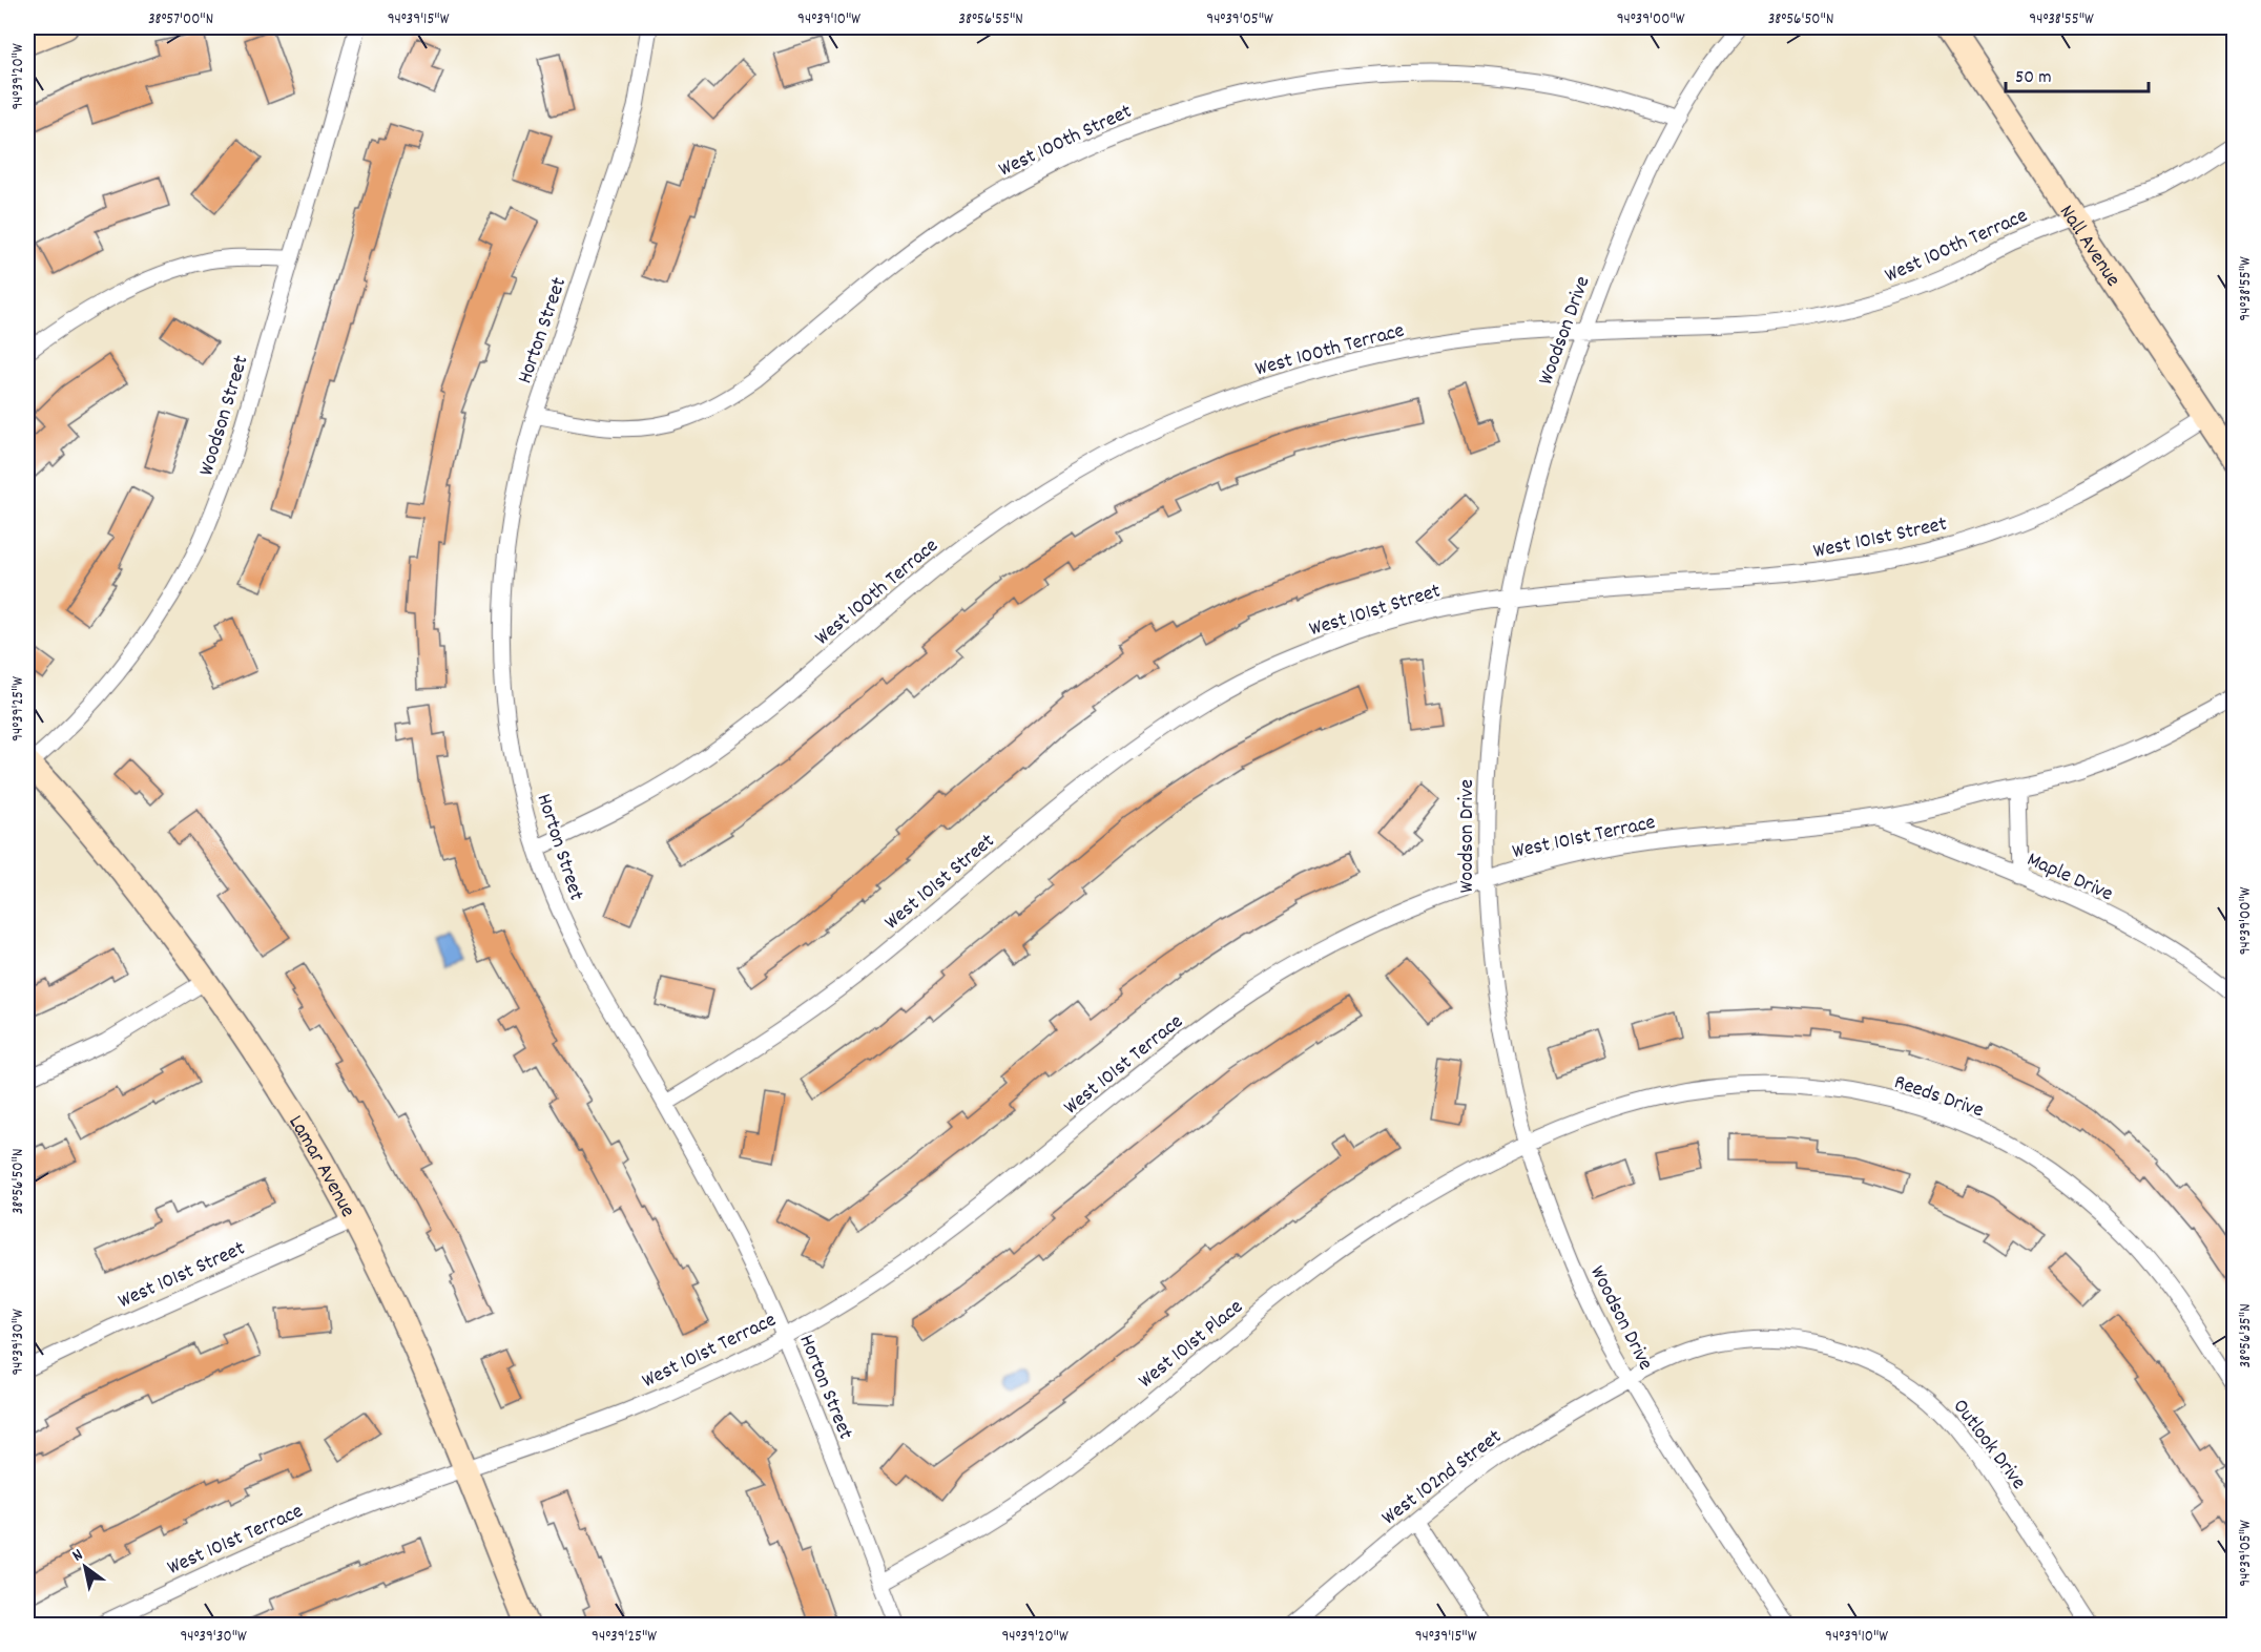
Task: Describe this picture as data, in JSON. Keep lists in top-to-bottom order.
{
  "streets": {
    "street": [
      "West 100th Street",
      "West 100th Terrace",
      "Nall Avenue",
      "Horton Street",
      "Woodson Drive",
      "Woodson Street",
      "West 101st Street",
      "West 101st Terrace",
      "Maple Drive",
      "Reeds Drive",
      "Lamar Avenue",
      "West 101st Place",
      "Outlook Drive",
      "West 102nd Street"
    ]
  },
  "crossings": [
    ["West 100th Street", "Horton Street"],
    ["West 100th Street", "Woodson Drive"],
    ["West 100th Terrace", "Nall Avenue"],
    ["West 100th Terrace", "Horton Street"],
    ["West 100th Terrace", "Woodson Drive"],
    ["Nall Avenue", "West 101st Street"],
    ["Horton Street", "West 101st Street"],
    ["Horton Street", "West 101st Terrace"],
    ["Horton Street", "West 101st Place"],
    ["Woodson Drive", "West 101st Street"],
    ["Woodson Drive", "West 101st Terrace"],
    ["Woodson Drive", "Reeds Drive"],
    ["Woodson Drive", "West 101st Place"],
    ["Woodson Drive", "Outlook Drive"],
    ["Woodson Drive", "West 102nd Street"],
    ["Woodson Street", "Lamar Avenue"],
    ["West 101st Street", "Lamar Avenue"],
    ["West 101st Terrace", "Maple Drive"],
    ["West 101st Terrace", "Lamar Avenue"],
    ["Reeds Drive", "West 101st Place"],
    ["Outlook Drive", "West 102nd Street"]
  ],
  "scale_bar": "50 m",
  "north": "top left",
  "coordinates": [
    "38°57'00\"N",
    "94°39'15\"W",
    "94°39'10\"W",
    "38°56'55\"N",
    "94°39'05\"W",
    "94°39'00\"W",
    "38°56'50\"N",
    "94°38'55\"W",
    "94°39'20\"W",
    "94°39'25\"W",
    "38°56'35\"N",
    "94°39'30\"W"
  ]
}
